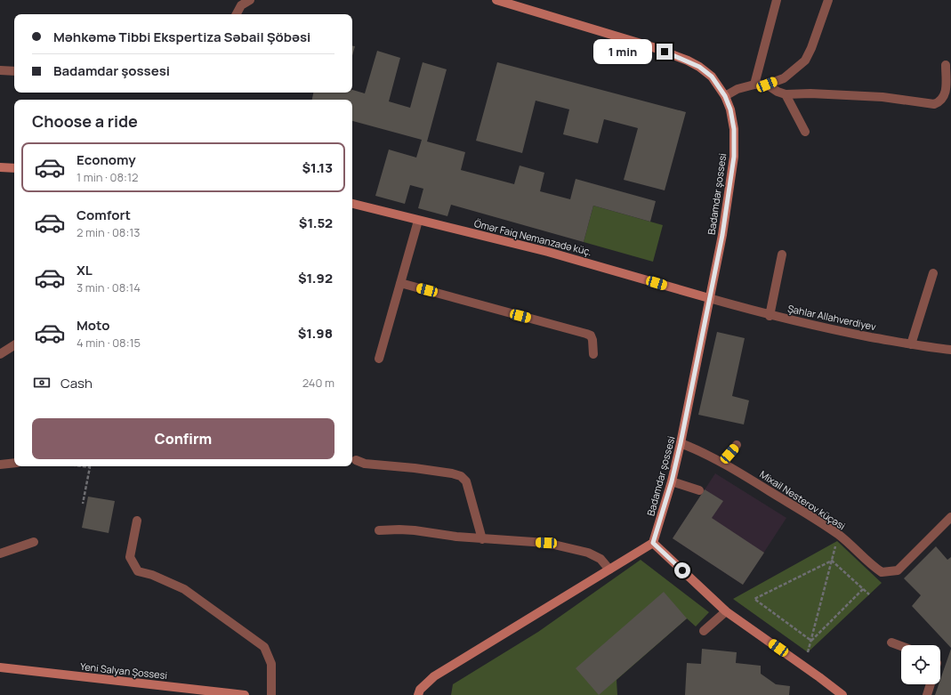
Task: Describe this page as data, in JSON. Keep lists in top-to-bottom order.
{
  "streets": {
    "main road": ["Badamdar şossesi", "Ömər Faiq Nemanzadə küç.", "Yeni Salyan Şossesi"],
    "street": ["Şahlar Allahverdiyev", "Mixail Nesterov küçəsi"]
  },
  "crossings": [
    ["Badamdar şossesi", "Ömər Faiq Nemanzadə küç."],
    ["Badamdar şossesi", "Şahlar Allahverdiyev"],
    ["Badamdar şossesi", "Mixail Nesterov küçəsi"],
    ["Ömər Faiq Nemanzadə küç.", "Şahlar Allahverdiyev"]
  ],
  "page": {
    "banner": ["Məhkəmə Tibbi Ekspertiza Səbail Şöbəsi", "Badamdar şossesi"],
    "bubble": "1 min",
    "heading": "Choose a ride",
    "list": [
      {
        "name": "Economy",
        "note": "1 min · 08:12",
        "value": "$1.13"
      },
      {
        "name": "Comfort",
        "note": "2 min · 08:13",
        "value": "$1.52"
      },
      {
        "name": "XL",
        "note": "3 min · 08:14",
        "value": "$1.92"
      },
      {
        "name": "Moto",
        "note": "4 min · 08:15",
        "value": "$1.98"
      }
    ],
    "pay": ["Cash", "240 m"],
    "buttons": "Confirm"
  }
}
